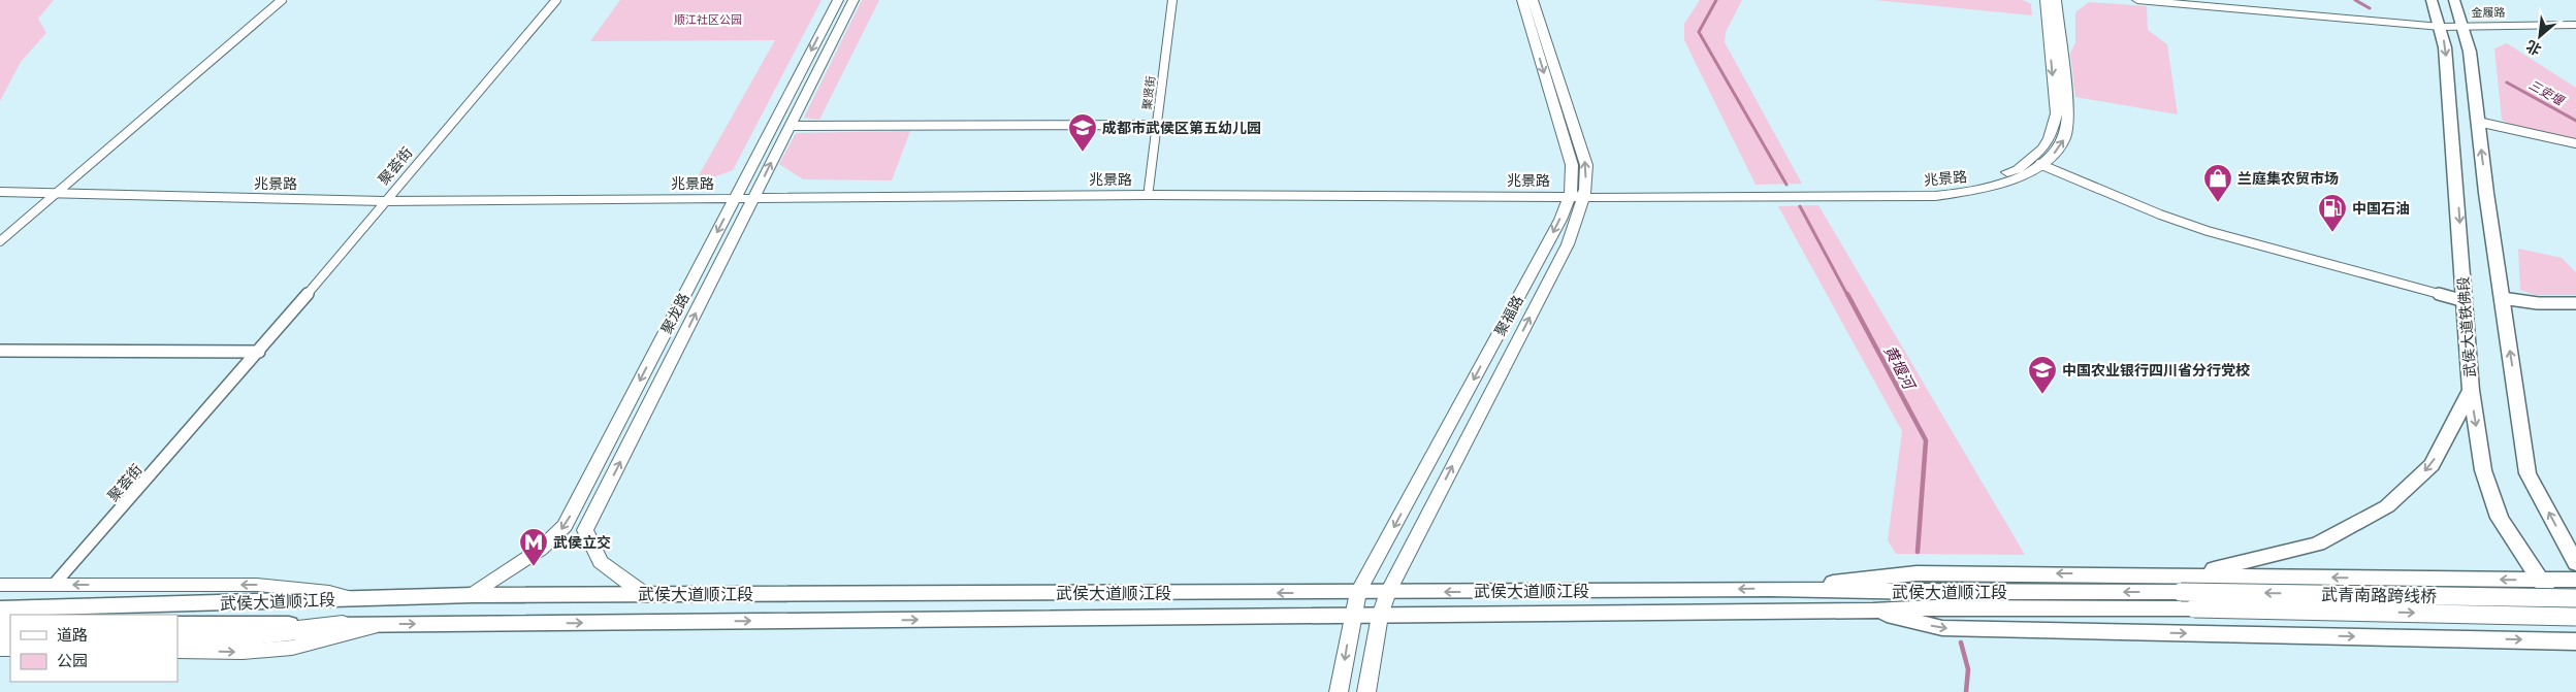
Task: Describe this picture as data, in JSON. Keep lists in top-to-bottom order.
{
  "streets": {
    "main road": ["武侯大道铁佛段", "武侯大道顺江段", "武青南路跨线桥"],
    "street": [
      "金履路",
      "聚贤街",
      "聚荟街",
      "兆景路",
      "聚龙路",
      "聚福路"
    ]
  },
  "crossings": [
    ["聚贤街", "兆景路"],
    ["聚荟街", "兆景路"],
    ["兆景路", "聚龙路"],
    ["兆景路", "聚福路"],
    ["聚龙路", "武侯大道顺江段"],
    ["聚福路", "武侯大道顺江段"],
    ["武侯大道顺江段", "武青南路跨线桥"]
  ],
  "water": ["三吏堰", "黄堰河"],
  "parks": ["顺江社区公园"],
  "places": {
    "school or university": ["成都市武侯区第五幼儿园", "中国农业银行四川省分行党校"],
    "shop": ["兰庭集农贸市场"],
    "fuel station": ["中国石油"],
    "metro station": ["武侯立交"]
  },
  "legend": ["道路", "公园"],
  "north": "bottom left"
}
